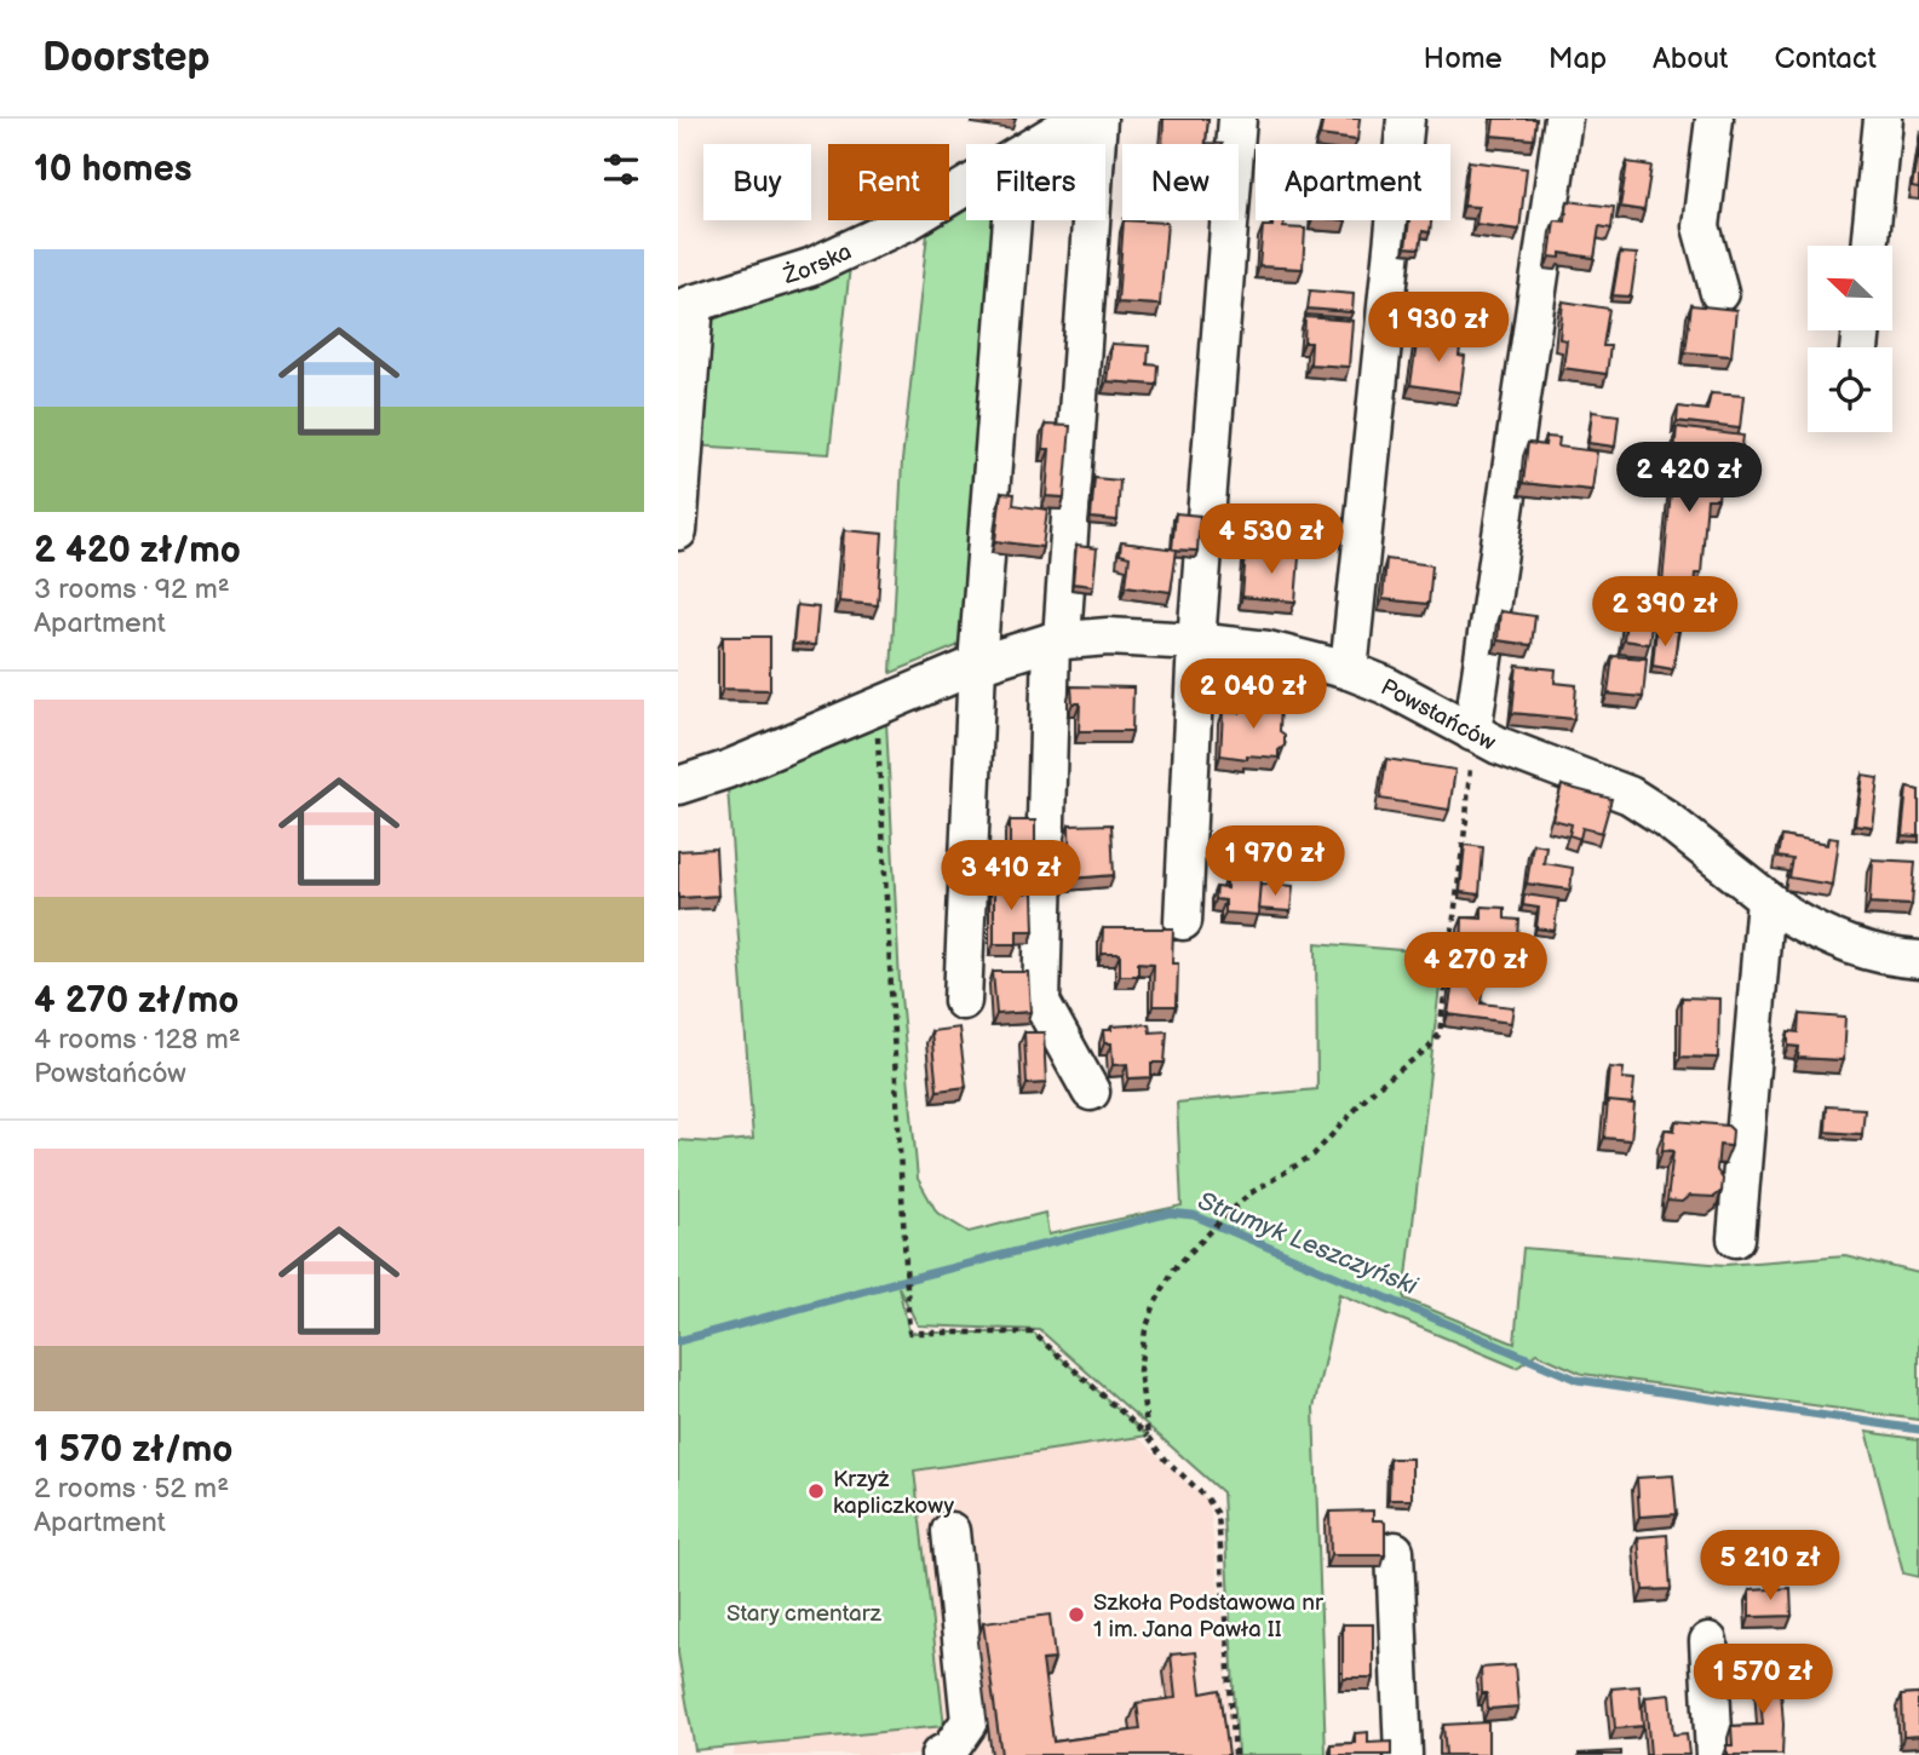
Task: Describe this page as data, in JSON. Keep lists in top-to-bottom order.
{
  "streets": {
    "street": ["Żorska", "Powstańców"]
  },
  "water": ["Strumyk Leszczyński"],
  "parks": ["Stary cmentarz"],
  "places": ["Krzyż kapliczkowy", "Szkoła Podstawowa nr 1 im. Jana Pawła II"],
  "north": "top left",
  "page": {
    "header": "Doorstep",
    "nav": [
      "Home",
      "Map",
      "About",
      "Contact"
    ],
    "heading": "10 homes",
    "chip": [
      "Buy",
      "Rent",
      "Filters",
      "New",
      "Apartment"
    ],
    "list": [
      {
        "name": "2 420 zł/mo",
        "note": "3 rooms · 92 m² · Apartment"
      },
      {
        "name": "4 270 zł/mo",
        "note": "4 rooms · 128 m² · Powstańców"
      },
      {
        "name": "1 570 zł/mo",
        "note": "2 rooms · 52 m² · Apartment"
      }
    ],
    "price": [
      "1 930 zł",
      "2 420 zł",
      "4 530 zł",
      "2 390 zł",
      "2 040 zł",
      "1 970 zł",
      "3 410 zł",
      "4 270 zł",
      "5 210 zł",
      "1 570 zł"
    ]
  }
}
